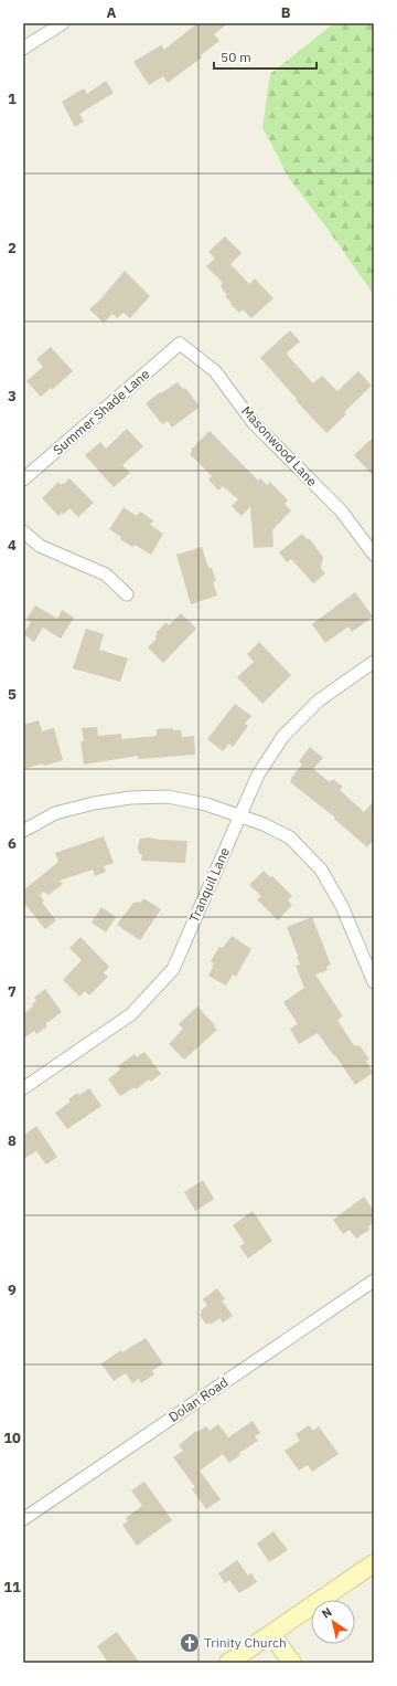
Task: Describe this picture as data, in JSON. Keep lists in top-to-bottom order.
{
  "streets": {
    "street": [
      "Summer Shade Lane",
      "Masonwood Lane",
      "Tranquil Lane",
      "Dolan Road"
    ]
  },
  "crossings": [
    ["Summer Shade Lane", "Masonwood Lane"]
  ],
  "places": {
    "church": ["Trinity Church"]
  },
  "scale_bar": "50 m",
  "north": "top left",
  "grid": {
    "columns": ["A", "B"],
    "rows": [
      "1",
      "2",
      "3",
      "4",
      "5",
      "6",
      "7",
      "8",
      "9",
      "10",
      "11"
    ]
  }
}
